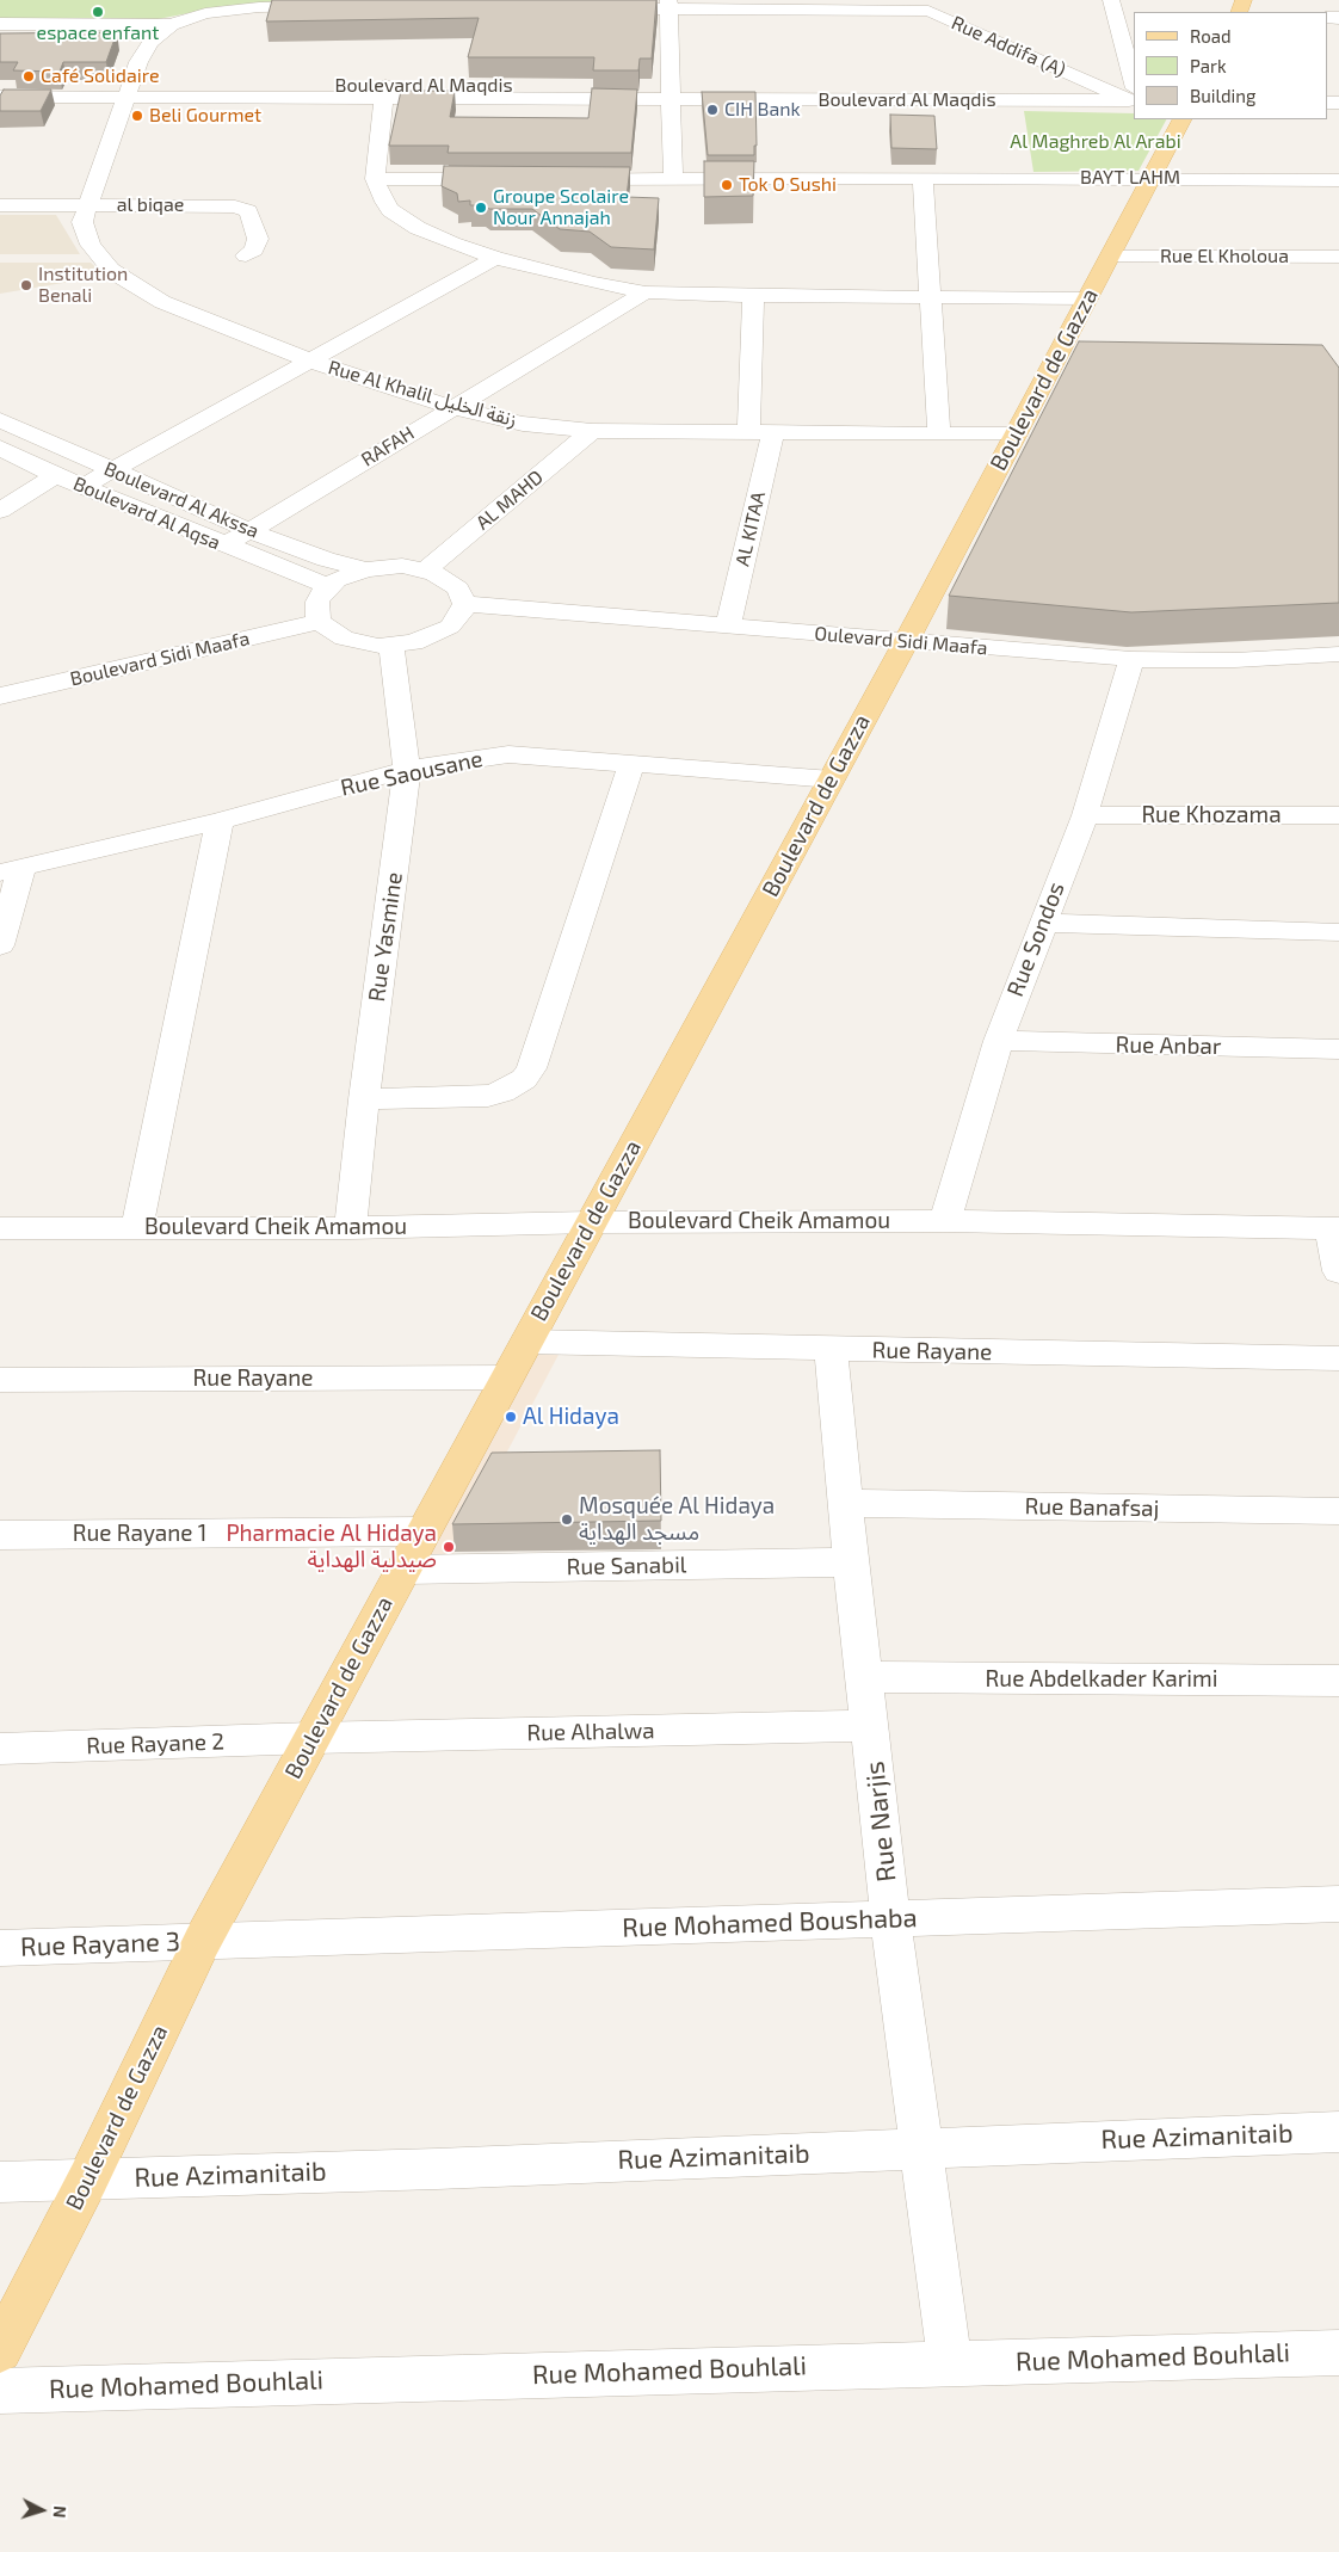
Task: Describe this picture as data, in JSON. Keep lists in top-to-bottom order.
{
  "streets": {
    "main road": ["Boulevard de Gazza"],
    "street": [
      "Rue Addifa (A)",
      "Boulevard Al Maqdis",
      "BAYT LAHM",
      "al biqae",
      "Rue El Kholoua",
      "Rue Al Khalil زنقة الخليل",
      "RAFAH",
      "Boulevard Al Akssa",
      "AL MAHD",
      "Boulevard Al Aqsa",
      "AL KITAA",
      "Oulevard Sidi Maafa",
      "Boulevard Sidi Maafa",
      "Rue Saousane",
      "Rue Khozama",
      "Rue Yasmine",
      "Rue Sondos",
      "Rue Anbar",
      "Boulevard Cheik Amamou",
      "Rue Rayane",
      "Rue Banafsaj",
      "Rue Rayane 1",
      "Rue Sanabil",
      "Rue Abdelkader Karimi",
      "Rue Alhalwa",
      "Rue Rayane 2",
      "Rue Narjis",
      "Rue Mohamed Boushaba",
      "Rue Rayane 3",
      "Rue Azimanitaib",
      "Rue Mohamed Bouhlali"
    ]
  },
  "crossings": [
    ["Rue Addifa (A)", "Boulevard Al Maqdis"],
    ["Boulevard Al Maqdis", "Rue Al Khalil زنقة الخليل"],
    ["BAYT LAHM", "Boulevard de Gazza"],
    ["al biqae", "Rue Al Khalil زنقة الخليل"],
    ["Rue El Kholoua", "Boulevard de Gazza"],
    ["Boulevard de Gazza", "Rue Al Khalil زنقة الخليل"],
    ["Boulevard de Gazza", "Oulevard Sidi Maafa"],
    ["Boulevard de Gazza", "Rue Saousane"],
    ["Boulevard de Gazza", "Boulevard Cheik Amamou"],
    ["Boulevard de Gazza", "Rue Rayane"],
    ["Boulevard de Gazza", "Rue Rayane 1"],
    ["Boulevard de Gazza", "Rue Sanabil"],
    ["Boulevard de Gazza", "Rue Alhalwa"],
    ["Boulevard de Gazza", "Rue Rayane 2"],
    ["Boulevard de Gazza", "Rue Mohamed Boushaba"],
    ["Boulevard de Gazza", "Rue Rayane 3"],
    ["Boulevard de Gazza", "Rue Azimanitaib"],
    ["Rue Al Khalil زنقة الخليل", "RAFAH"],
    ["Rue Al Khalil زنقة الخليل", "AL MAHD"],
    ["Rue Al Khalil زنقة الخليل", "AL KITAA"],
    ["RAFAH", "Boulevard Al Akssa"],
    ["RAFAH", "Boulevard Al Aqsa"],
    ["AL KITAA", "Oulevard Sidi Maafa"],
    ["Oulevard Sidi Maafa", "Rue Sondos"],
    ["Rue Saousane", "Rue Yasmine"],
    ["Rue Khozama", "Rue Sondos"],
    ["Rue Yasmine", "Boulevard Cheik Amamou"],
    ["Rue Sondos", "Rue Anbar"],
    ["Rue Sondos", "Boulevard Cheik Amamou"],
    ["Rue Rayane", "Rue Narjis"],
    ["Rue Banafsaj", "Rue Narjis"],
    ["Rue Sanabil", "Rue Narjis"],
    ["Rue Abdelkader Karimi", "Rue Narjis"],
    ["Rue Alhalwa", "Rue Rayane 2"],
    ["Rue Alhalwa", "Rue Narjis"],
    ["Rue Narjis", "Rue Mohamed Boushaba"],
    ["Rue Narjis", "Rue Azimanitaib"],
    ["Rue Narjis", "Rue Mohamed Bouhlali"],
    ["Rue Mohamed Boushaba", "Rue Rayane 3"]
  ],
  "parks": ["Al Maghreb Al Arabi"],
  "places": [
    "espace enfant",
    "Café Solidaire",
    "CIH Bank",
    "Beli Gourmet",
    "Tok O Sushi",
    "Groupe Scolaire Nour Annajah",
    "Institution Benali",
    "Al Hidaya",
    "Mosquée Al Hidaya مسجد الهداية",
    "Pharmacie Al Hidaya صيدلية الهداية"
  ],
  "legend": ["Road", "Park", "Building"],
  "north": "right"
}
